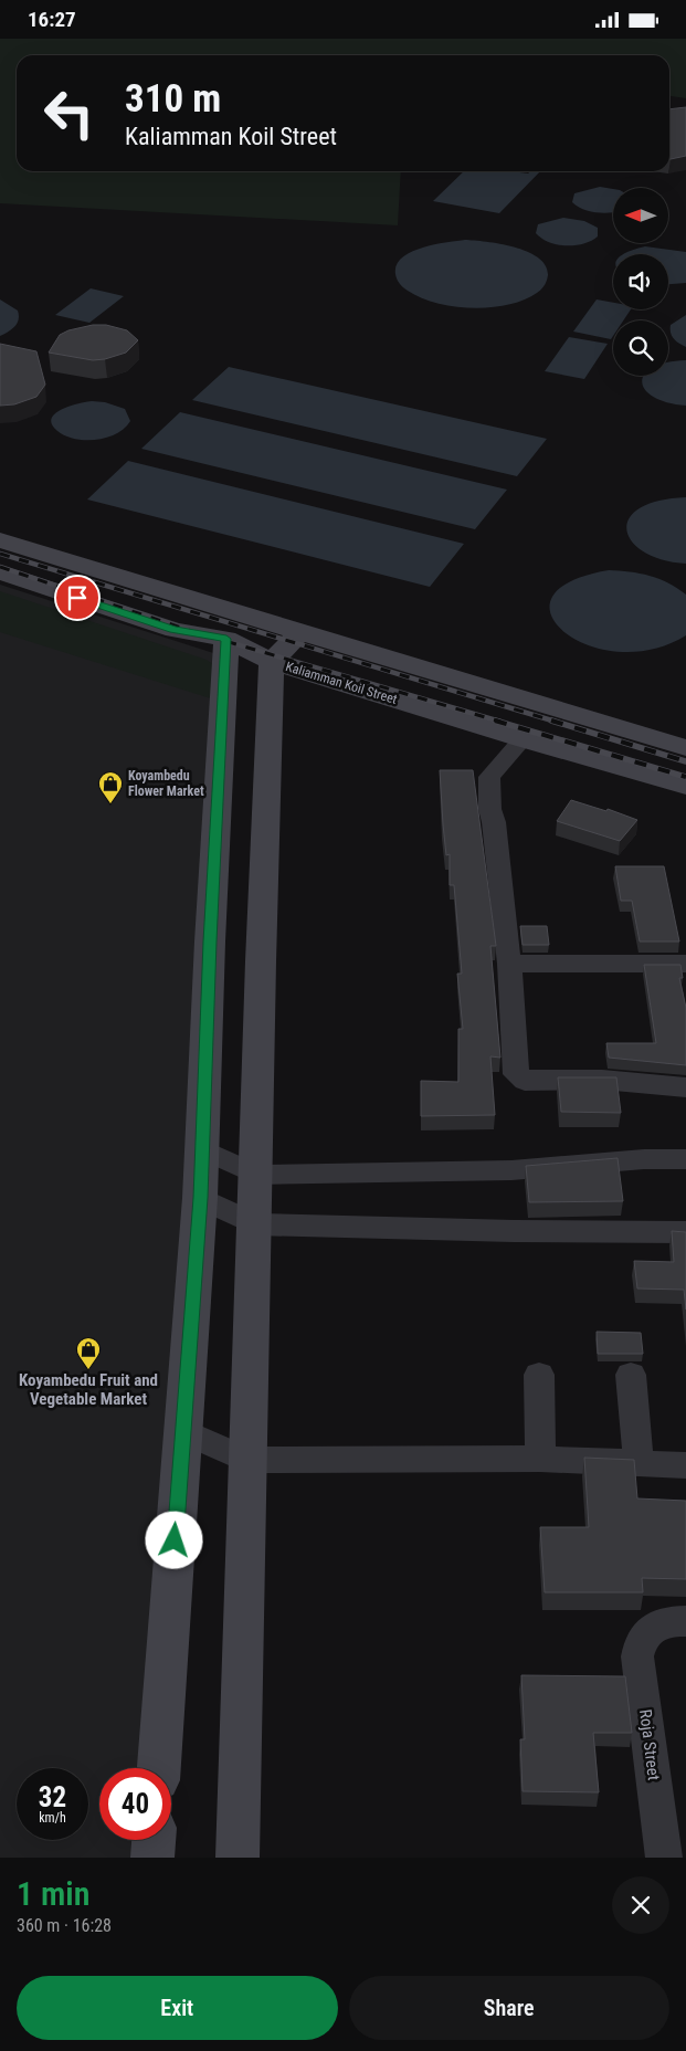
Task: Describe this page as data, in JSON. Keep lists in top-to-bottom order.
{
  "streets": {
    "street": ["Kaliamman Koil Street", "Roja Street"]
  },
  "places": {
    "shop": ["Koyambedu Flower Market", "Koyambedu Fruit and Vegetable Market"]
  },
  "north": "left",
  "page": {
    "status": "16:27",
    "turn": ["310 m", "Kaliamman Koil Street"],
    "speed": "32 km/h",
    "limit": "40",
    "heading": ["1 min", "360 m · 16:28"],
    "buttons": ["Exit", "Share"]
  }
}
